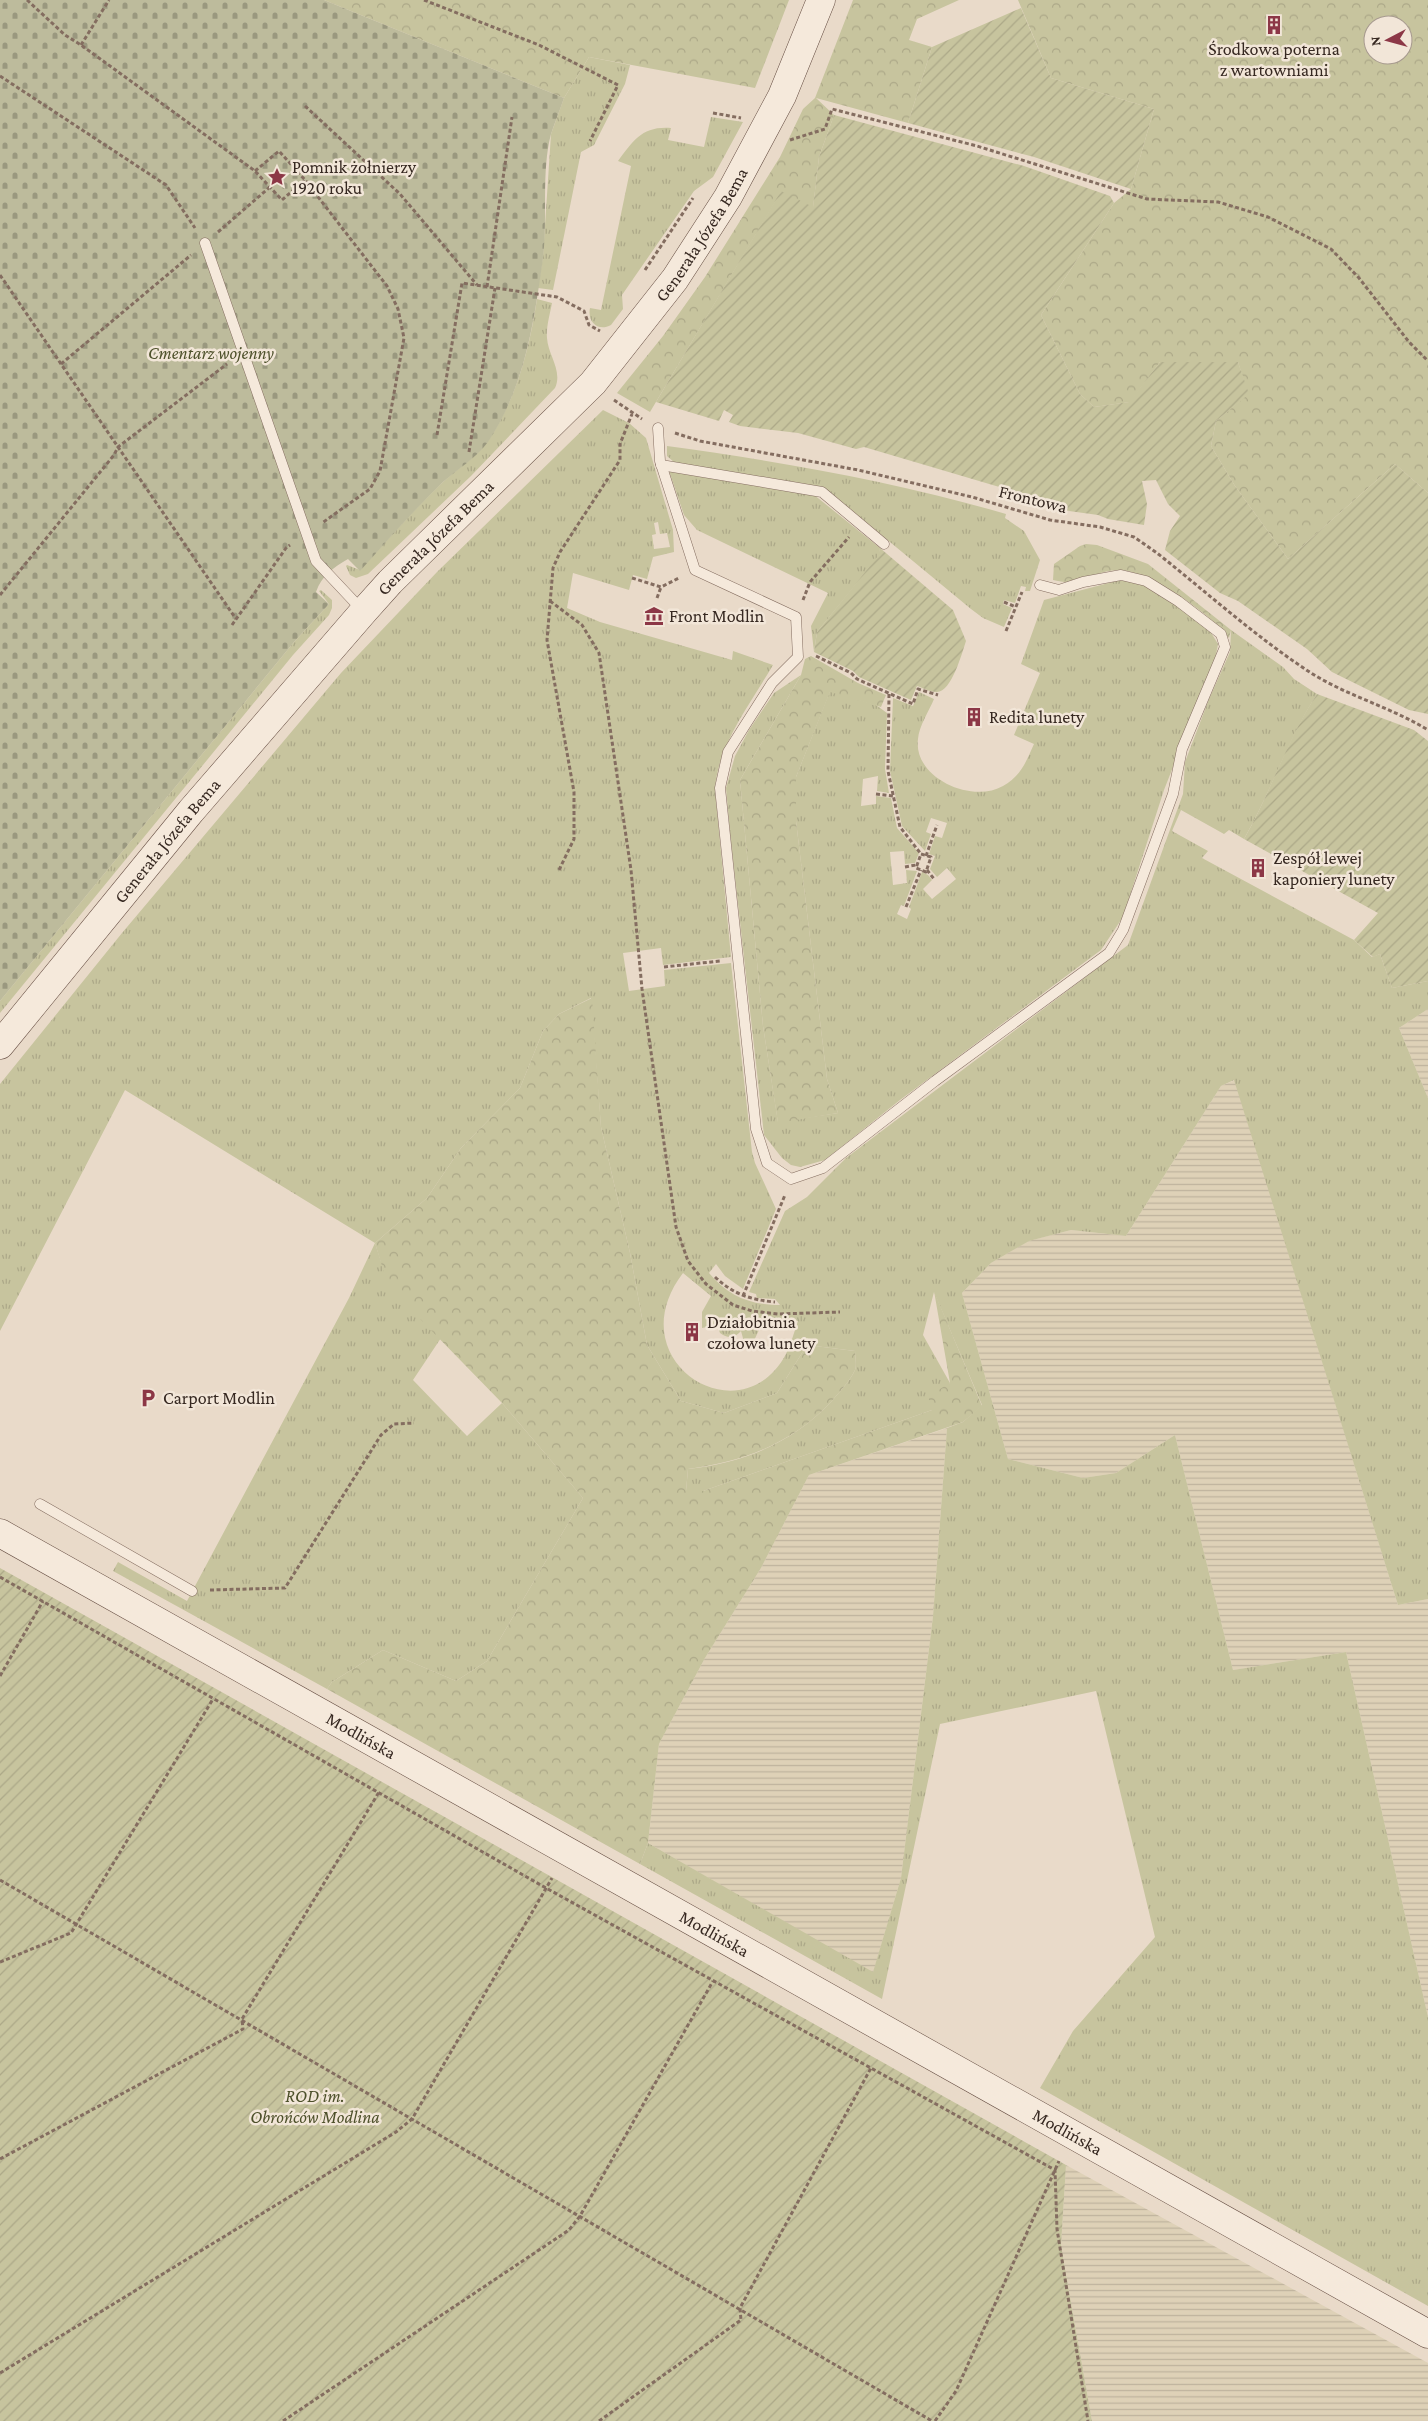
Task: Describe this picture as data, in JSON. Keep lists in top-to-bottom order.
{
  "streets": {
    "street": ["Generała Józefa Bema", "Modlińska"],
    "path": ["Frontowa"]
  },
  "crossings": [
    ["Generała Józefa Bema", "Frontowa"]
  ],
  "parks": ["Cmentarz wojenny", "ROD im. Obrońców Modlina"],
  "places": {
    "building": [
      "Środkowa poterna z wartowniami",
      "Redita lunety",
      "Zespół lewej kaponiery lunety",
      "Działobitnia czołowa lunety"
    ],
    "place": ["Pomnik żołnierzy 1920 roku"],
    "museum": ["Front Modlin"],
    "parking": ["Carport Modlin"]
  },
  "north": "left"
}
